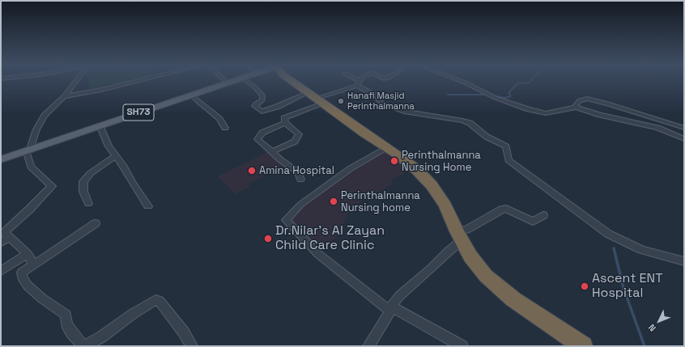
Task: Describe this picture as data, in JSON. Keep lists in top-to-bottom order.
{
  "streets": {
    "main road": ["SH73"]
  },
  "places": [
    "Hanafi Masjid Perinthalmanna",
    "Perinthalmanna Nursing Home",
    "Amina Hospital",
    "Perinthalmanna Nursing home",
    "Dr.Nilar's Al Zayan Child Care Clinic",
    "Ascent ENT Hospital"
  ],
  "north": "bottom left"
}
